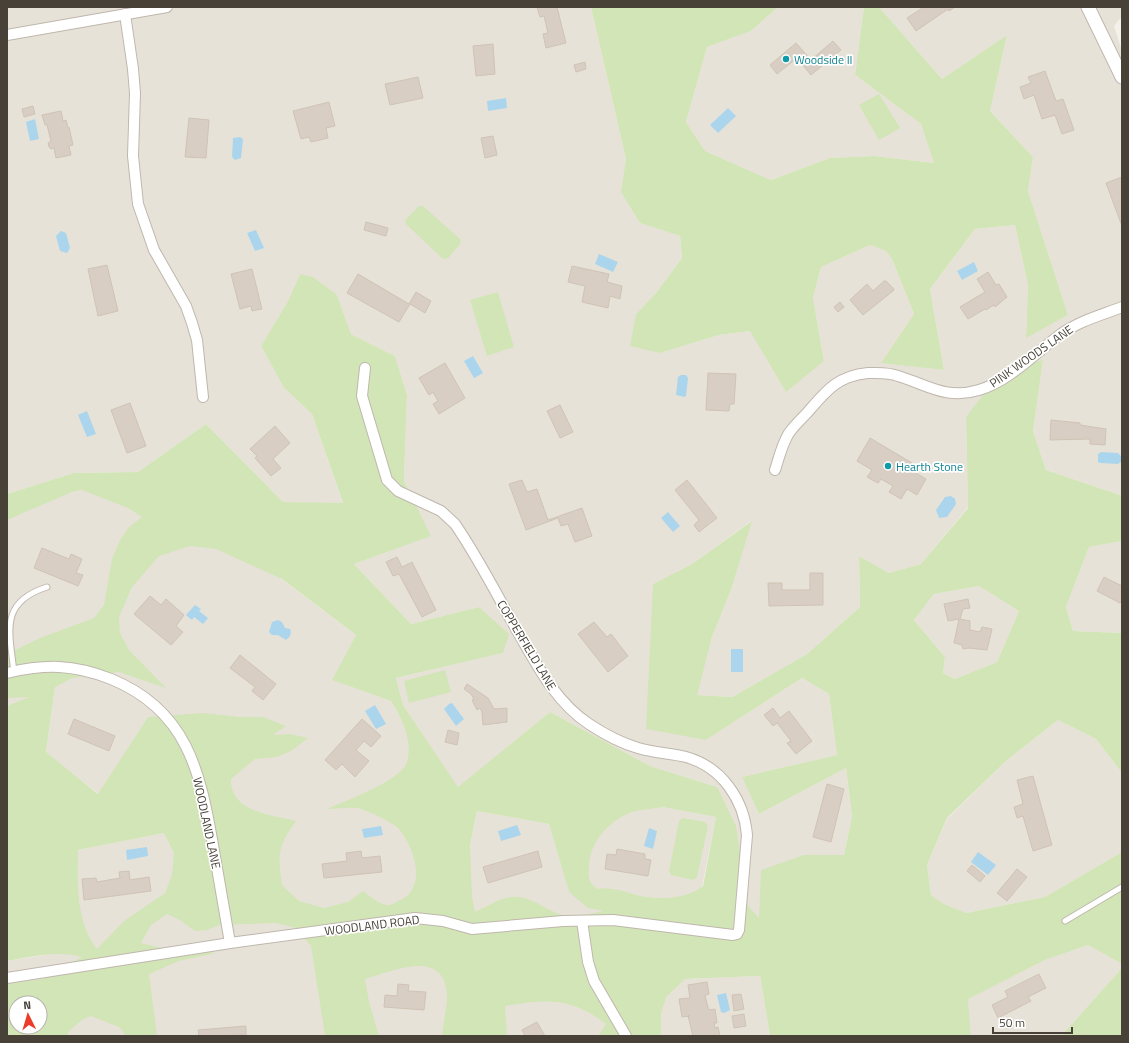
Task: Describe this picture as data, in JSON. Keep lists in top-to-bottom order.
{
  "streets": {
    "street": [
      "PINK WOODS LANE",
      "COPPERFIELD LANE",
      "WOODLAND LANE",
      "WOODLAND ROAD"
    ]
  },
  "crossings": [
    ["COPPERFIELD LANE", "WOODLAND ROAD"],
    ["WOODLAND LANE", "WOODLAND ROAD"]
  ],
  "places": ["Woodside II", "Hearth Stone"],
  "scale_bar": "50 m",
  "north": "top"
}
